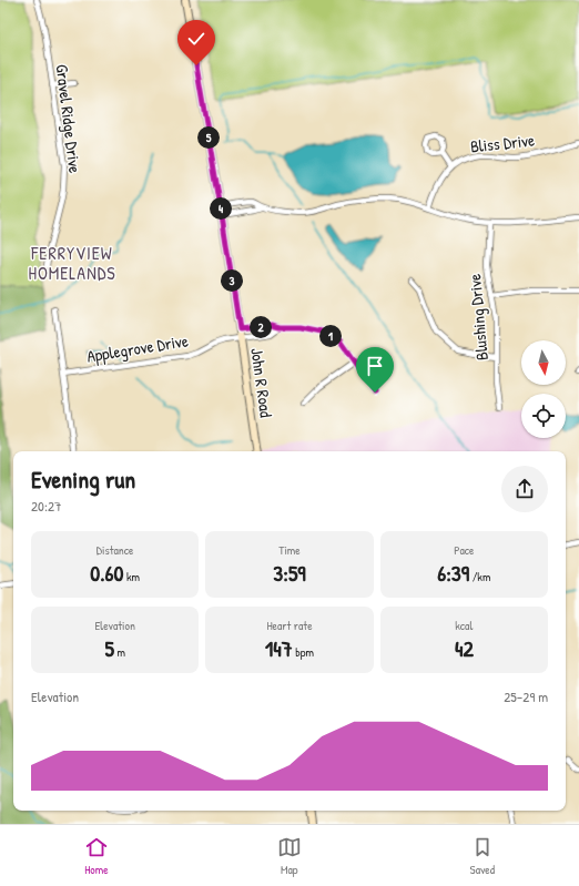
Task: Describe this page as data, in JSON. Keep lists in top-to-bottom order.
{
  "streets": {
    "main road": ["John R Road"],
    "street": [
      "Gravel Ridge Drive",
      "Bliss Drive",
      "Blushing Drive",
      "Applegrove Drive"
    ]
  },
  "crossings": [
    ["Applegrove Drive", "John R Road"]
  ],
  "districts": ["FERRYVIEW HOMELANDS"],
  "north": "bottom",
  "page": {
    "pins": [
      "5",
      "4",
      "3",
      "2",
      "1"
    ],
    "heading": ["Evening run", "20:27"],
    "stats": [
      ["Distance", "0.60 km"],
      ["Time", "3:59"],
      ["Pace", "6:39 /km"],
      ["Elevation", "5 m"],
      ["Heart rate", "147 bpm"],
      ["kcal", "42"]
    ],
    "chart": ["Elevation", "25–29 m"],
    "tabs": ["Home", "Map", "Saved"]
  }
}
